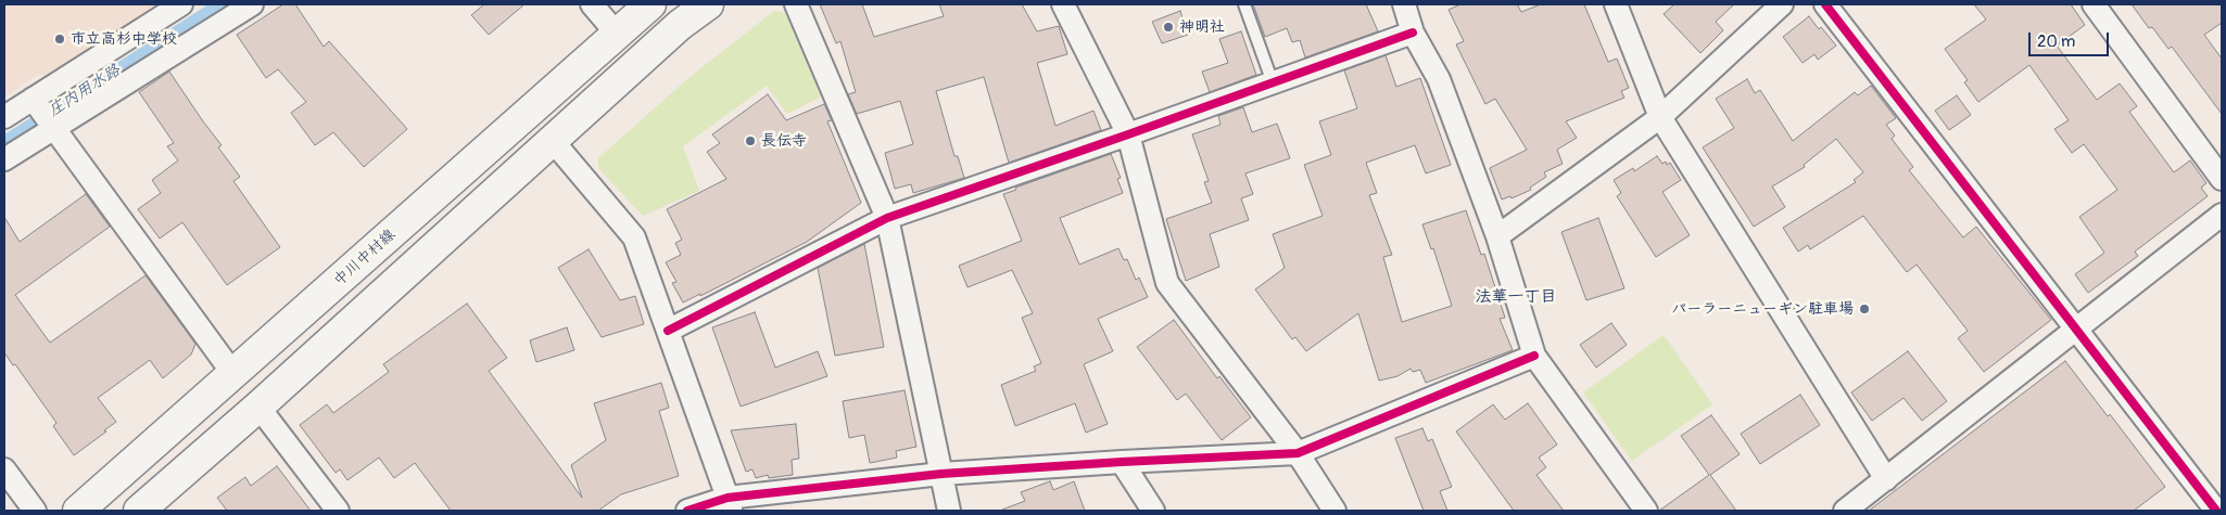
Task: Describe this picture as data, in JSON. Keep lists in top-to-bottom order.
{
  "streets": {
    "main road": ["中川中村線"]
  },
  "districts": ["法華一丁目"],
  "water": ["庄内用水路"],
  "places": [
    "神明社",
    "市立高杉中学校",
    "長伝寺",
    "パーラーニューギン駐車場"
  ],
  "scale_bar": "20 m"
}
